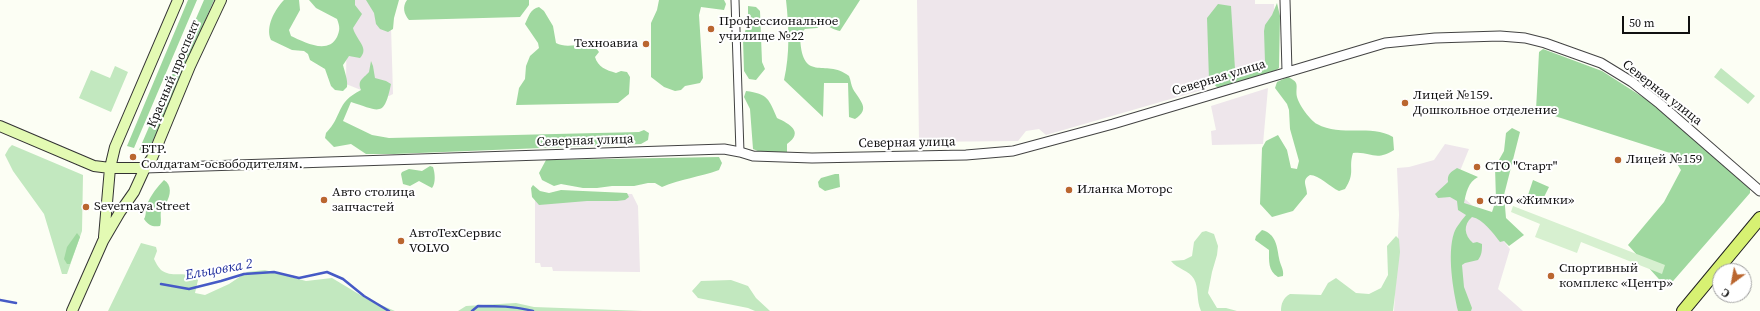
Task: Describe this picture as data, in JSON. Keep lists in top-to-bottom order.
{
  "streets": {
    "main road": ["Красный проспект", "Северная улица"]
  },
  "crossings": [
    ["Красный проспект", "Северная улица"]
  ],
  "water": ["Ельцовка 2"],
  "places": [
    "Профессиональное училище №22",
    "Техноавиа",
    "Лицей №159. Дошкольное отделение",
    "БТР. Солдатам-освободителям.",
    "Лицей №159",
    "СТО \"Старт\"",
    "Иланка Моторс",
    "Авто столица запчастей",
    "СТО «Жимки»",
    "Severnaya Street",
    "АвтоТехСервис VOLVO",
    "Спортивный комплекс «Центр»"
  ],
  "scale_bar": "50 m",
  "north": "bottom left"
}
